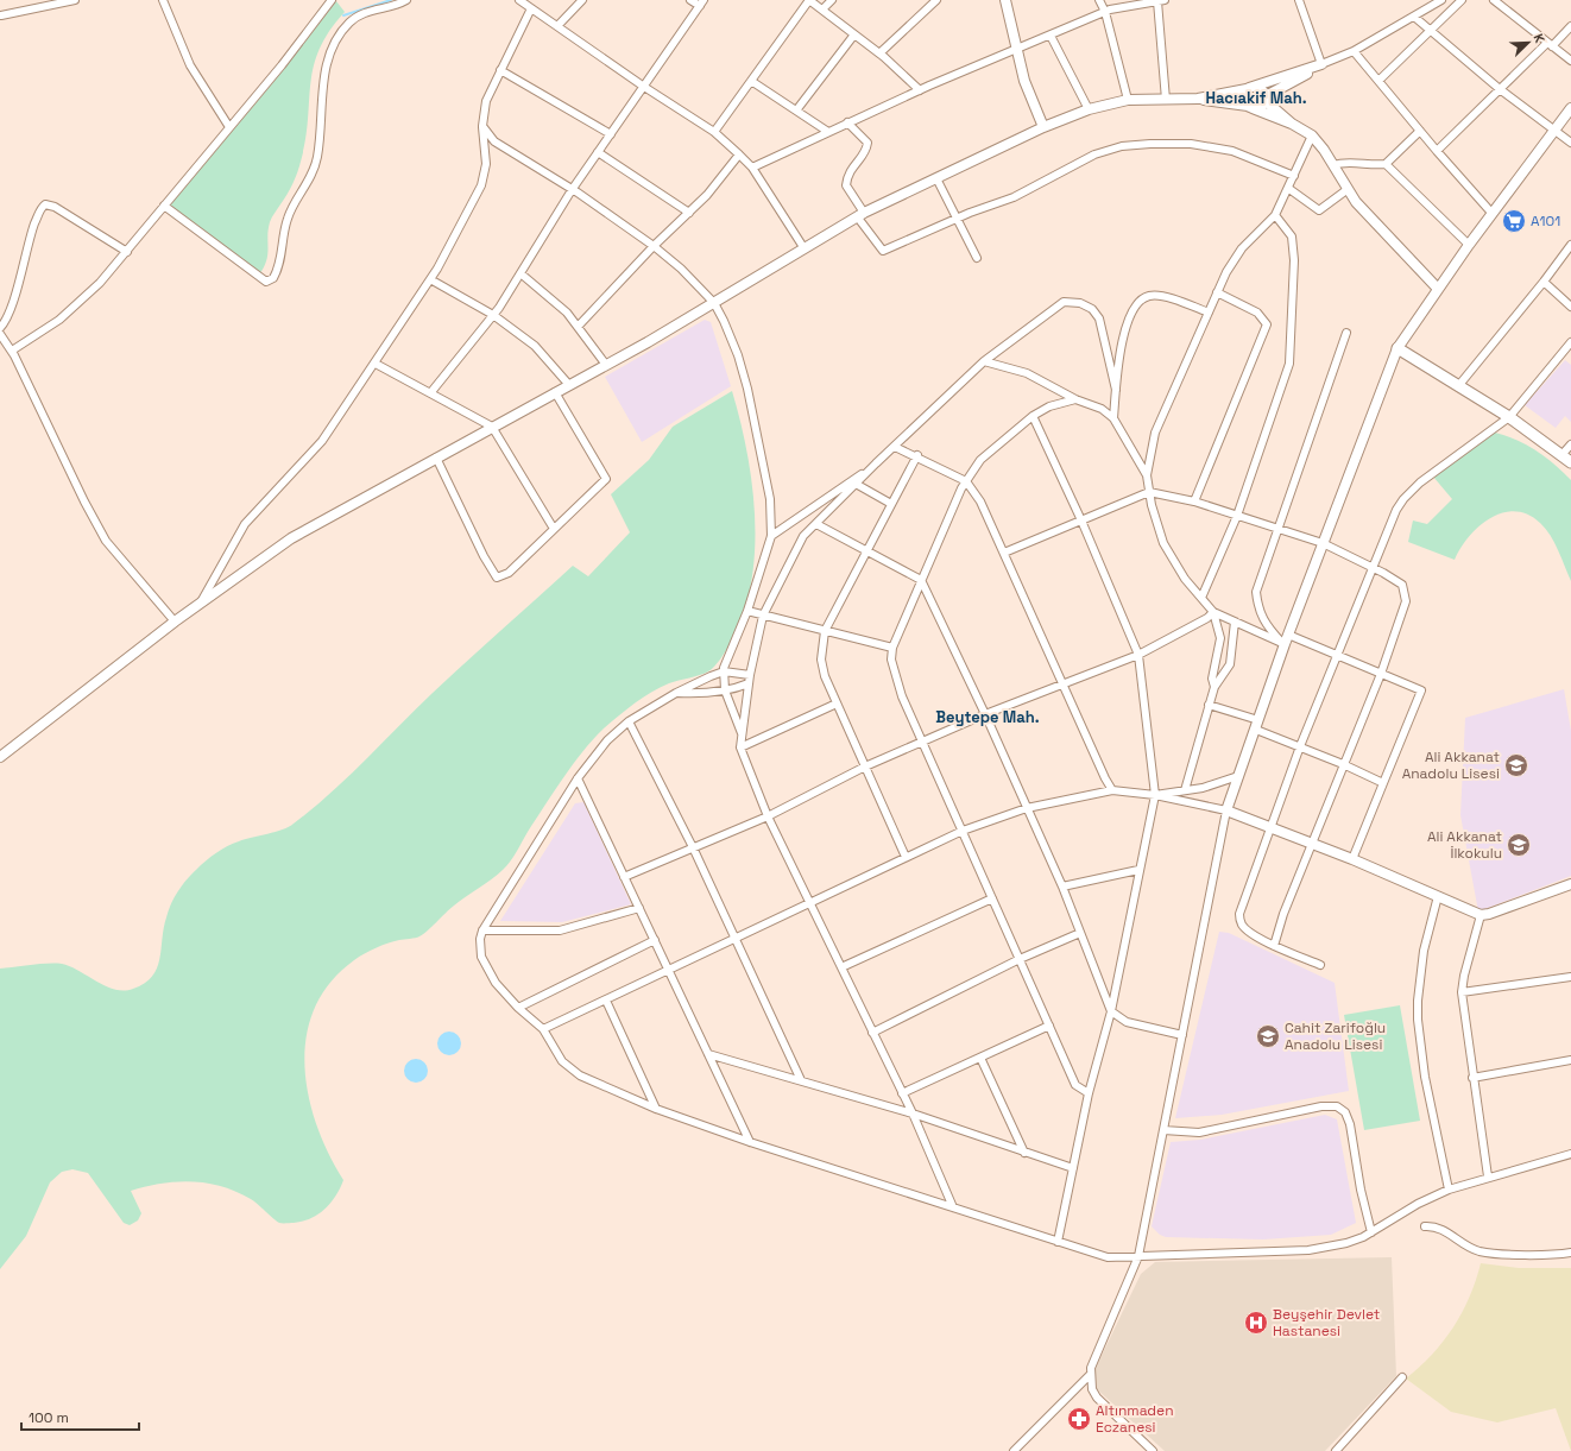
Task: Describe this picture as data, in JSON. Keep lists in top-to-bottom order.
{
  "districts": ["Hacıakif Mah.", "Beytepe Mah."],
  "places": {
    "supermarket": ["A101"],
    "school or university": ["Ali Akkanat Anadolu Lisesi", "Ali Akkanat İlkokulu", "Cahit Zarifoğlu Anadolu Lisesi"],
    "hospital": ["Beyşehir Devlet Hastanesi"],
    "pharmacy": ["Altınmaden Eczanesi"]
  },
  "scale_bar": "100 m",
  "north": "top right"
}
